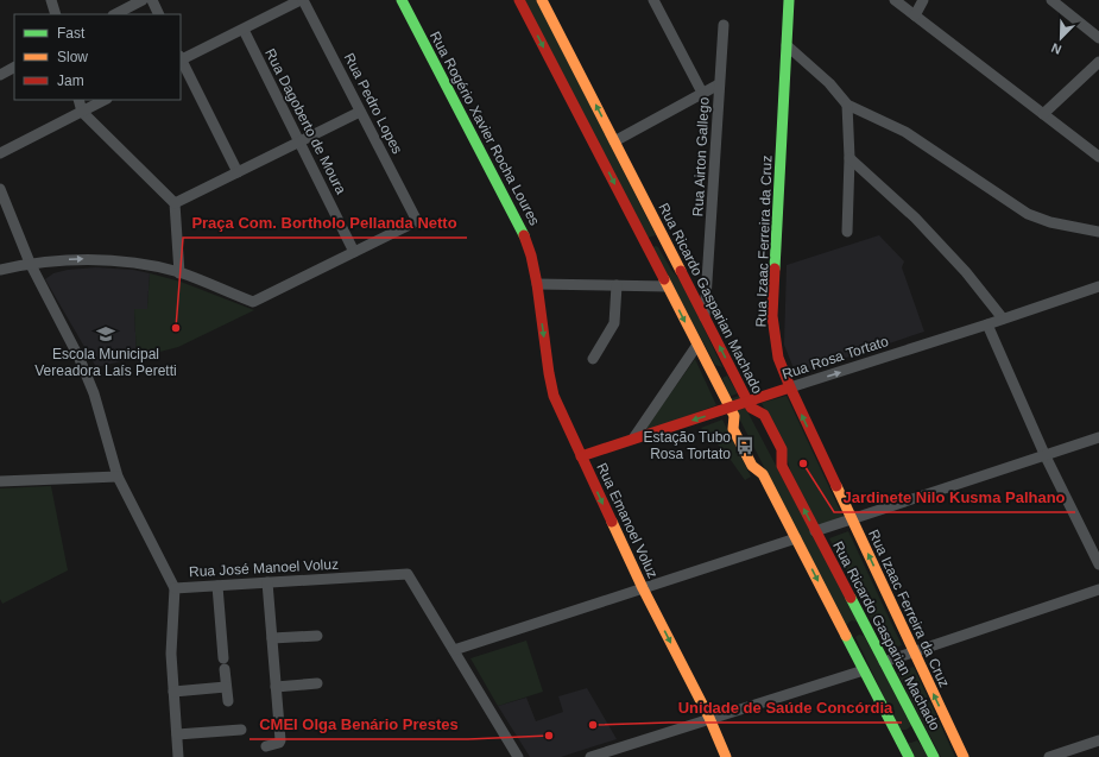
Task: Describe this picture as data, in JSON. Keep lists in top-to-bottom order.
{
  "streets": {
    "street": [
      "Rua Pedro Lopes",
      "Rua Dagoberto de Moura",
      "Rua Rogério Xavier Rocha Loures",
      "Rua Airton Gallego",
      "Rua Izaac Ferreira da Cruz",
      "Rua Ricardo Gasparian Machado",
      "Rua Rosa Tortato",
      "Rua Emanoel Voluz",
      "Rua José Manoel Voluz"
    ]
  },
  "crossings": [
    ["Rua Pedro Lopes", "Rua Dagoberto de Moura"],
    ["Rua Rogério Xavier Rocha Loures", "Rua Emanoel Voluz"],
    ["Rua Airton Gallego", "Rua Ricardo Gasparian Machado"],
    ["Rua Izaac Ferreira da Cruz", "Rua Rosa Tortato"],
    ["Rua Ricardo Gasparian Machado", "Rua Rosa Tortato"],
    ["Rua Rosa Tortato", "Rua Emanoel Voluz"]
  ],
  "one_way": ["Rua Emanoel Voluz"],
  "places": {
    "other": [
      "Praça Com. Bortholo Pellanda Netto",
      "Jardinete Nilo Kusma Palhano",
      "Unidade de Saúde Concórdia",
      "CMEI Olga Benário Prestes"
    ],
    "school or university": ["Escola Municipal Vereadora Laís Peretti"],
    "bus stop": ["Estação Tubo Rosa Tortato"]
  },
  "legend": ["Fast", "Slow", "Jam"],
  "north": "bottom left"
}
